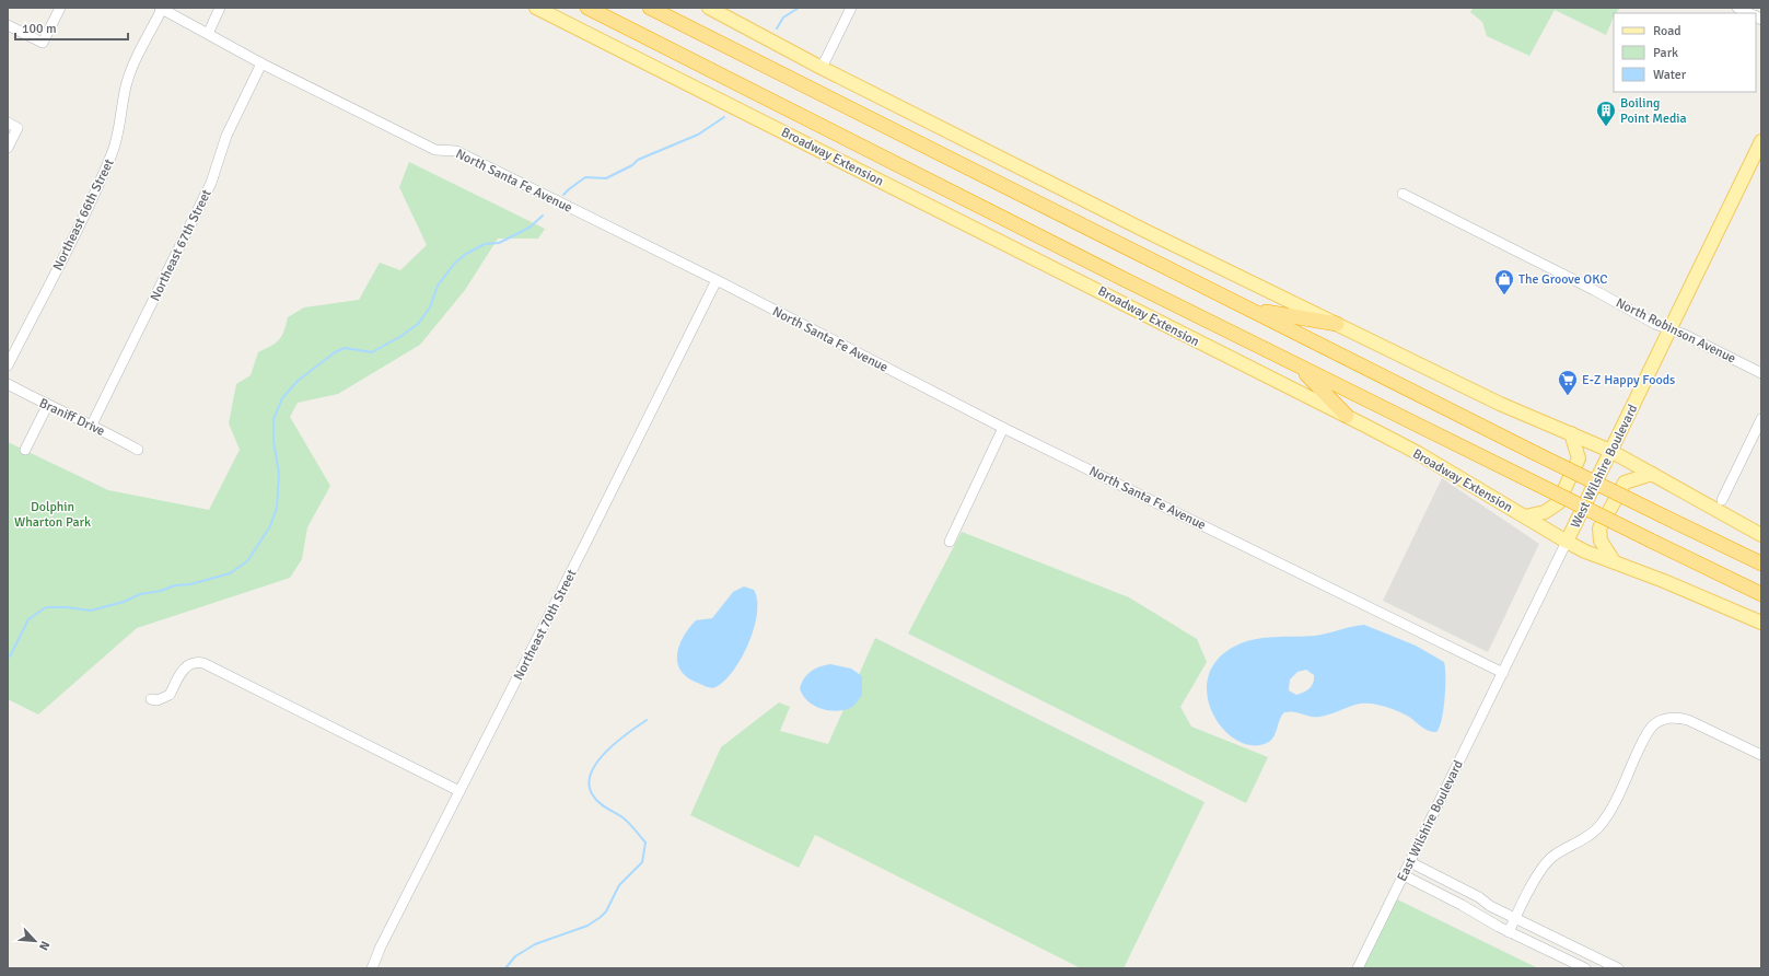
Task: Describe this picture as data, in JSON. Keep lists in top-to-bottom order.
{
  "streets": {
    "highway": ["Broadway Extension"],
    "main road": ["West Wilshire Boulevard"],
    "street": [
      "North Santa Fe Avenue",
      "Northeast 66th Street",
      "Northeast 67th Street",
      "North Robinson Avenue",
      "Braniff Drive",
      "Northeast 70th Street",
      "East Wilshire Boulevard"
    ]
  },
  "crossings": [
    ["Broadway Extension", "West Wilshire Boulevard"],
    ["North Santa Fe Avenue", "Northeast 66th Street"],
    ["North Santa Fe Avenue", "Northeast 67th Street"],
    ["North Santa Fe Avenue", "West Wilshire Boulevard"],
    ["North Santa Fe Avenue", "Northeast 70th Street"],
    ["North Santa Fe Avenue", "East Wilshire Boulevard"],
    ["Northeast 67th Street", "Braniff Drive"],
    ["North Robinson Avenue", "West Wilshire Boulevard"],
    ["West Wilshire Boulevard", "East Wilshire Boulevard"]
  ],
  "parks": ["Dolphin Wharton Park"],
  "places": {
    "building": ["Boiling Point Media"],
    "shop": ["The Groove OKC"],
    "supermarket": ["E-Z Happy Foods"]
  },
  "legend": ["Road", "Park", "Water"],
  "scale_bar": "100 m",
  "north": "bottom right"
}
